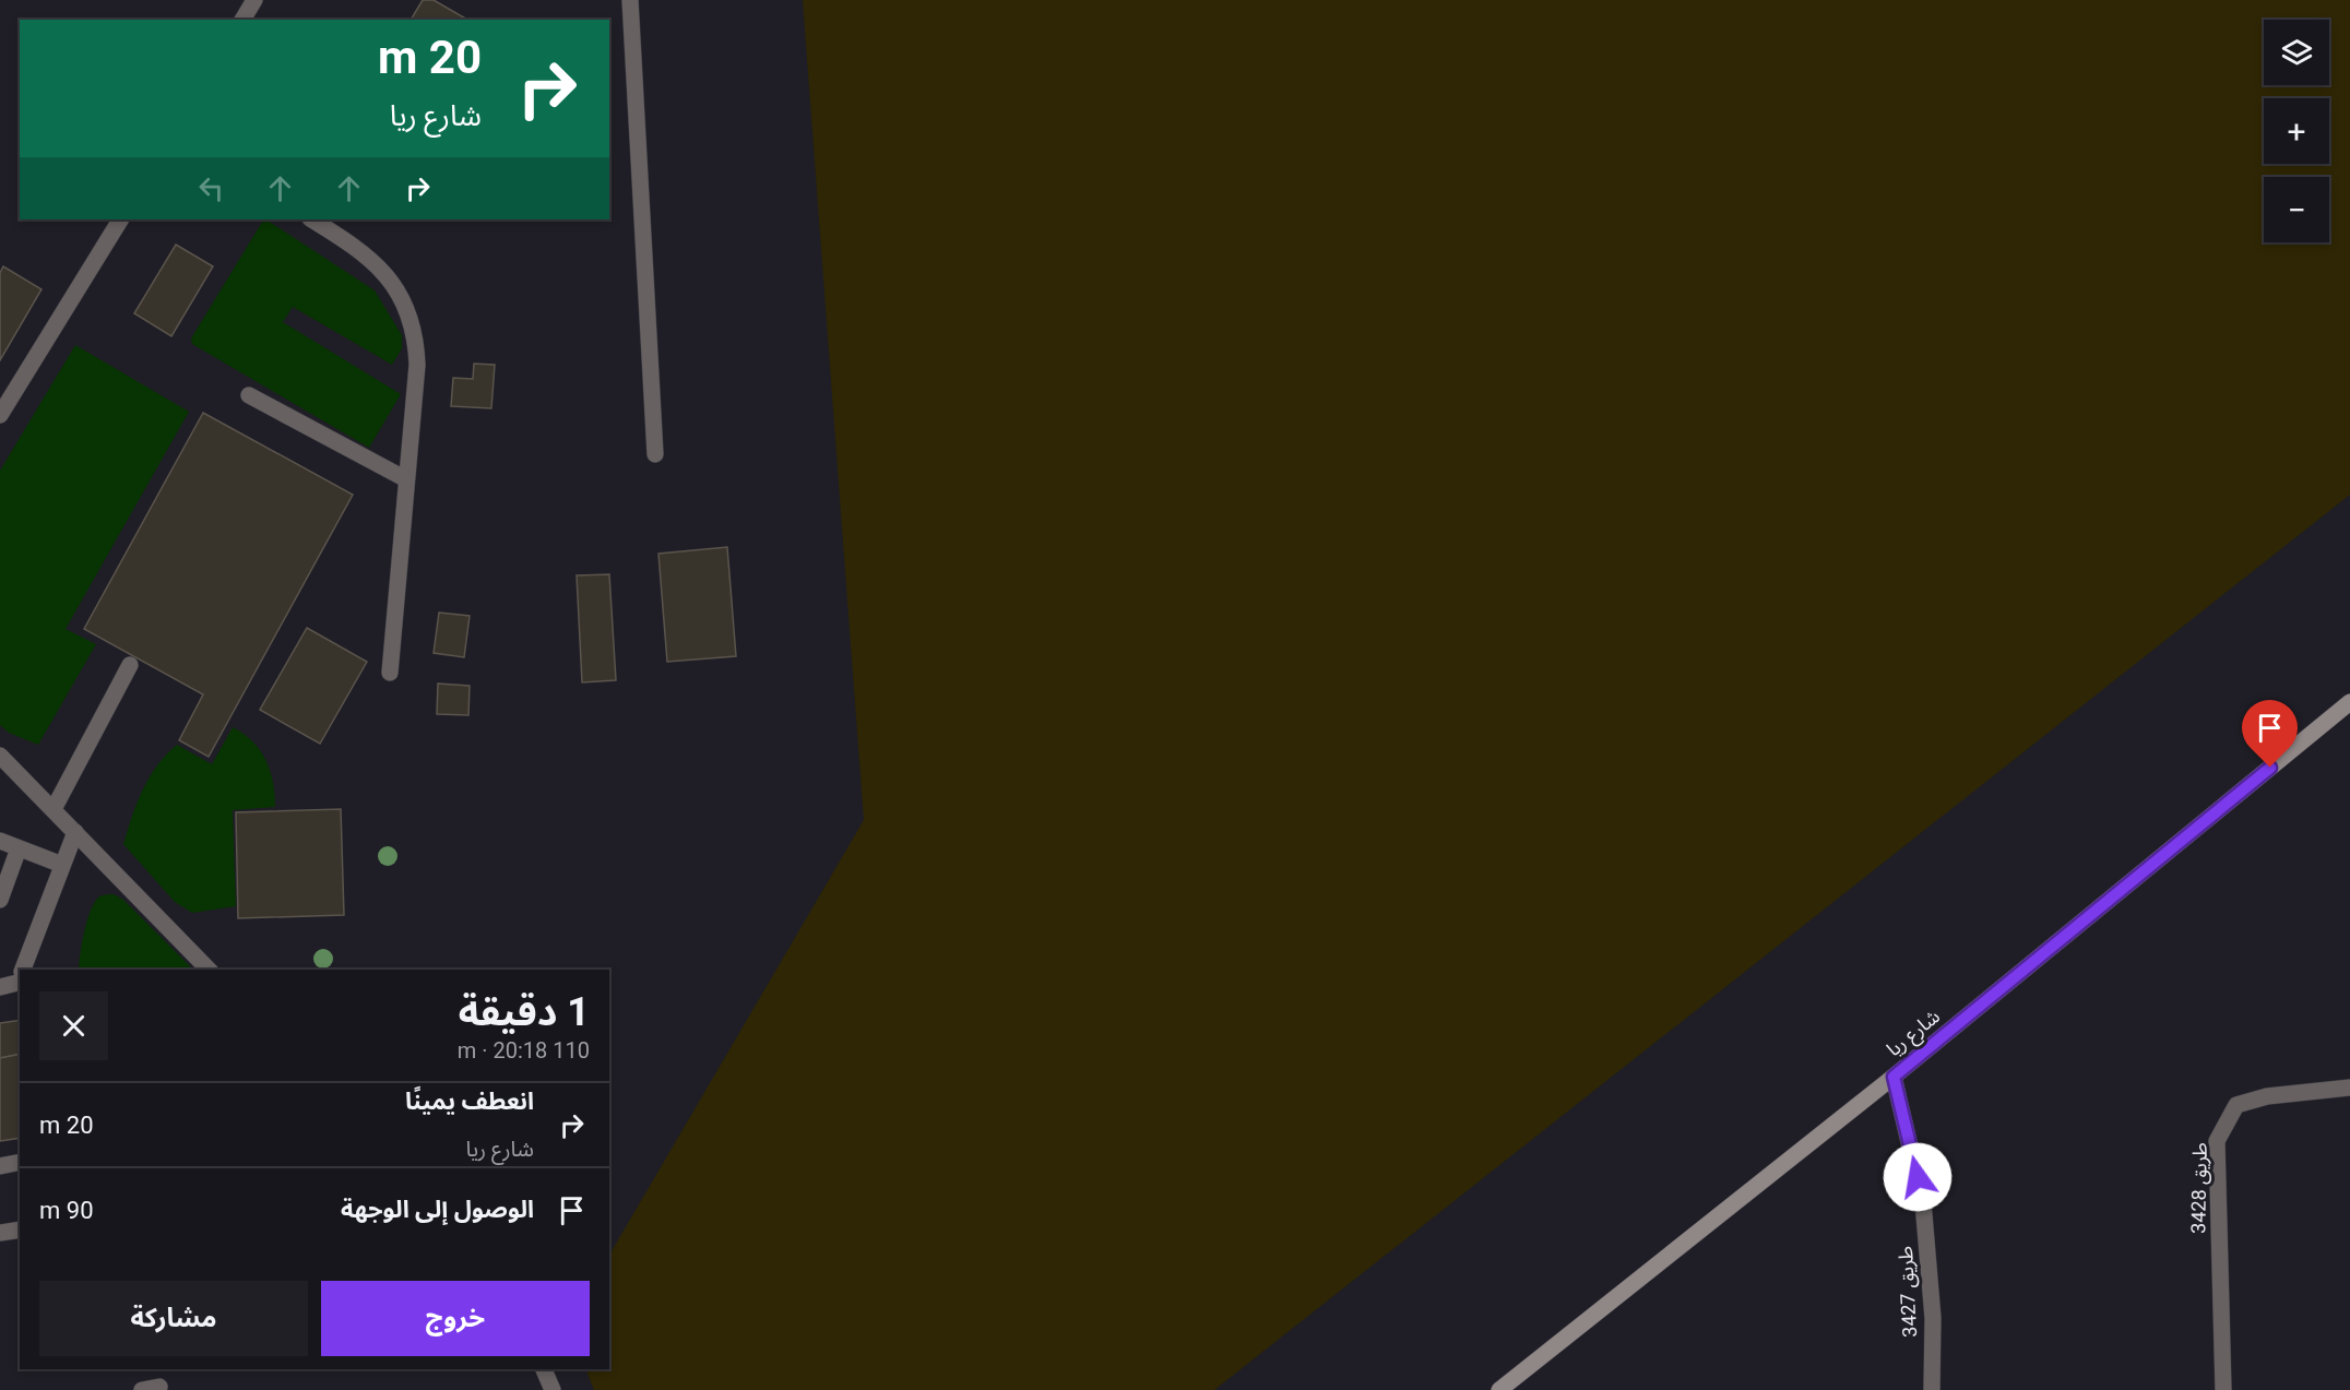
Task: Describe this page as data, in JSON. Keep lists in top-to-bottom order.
{
  "streets": {
    "main road": ["شارع ريا"],
    "street": ["طريق 3428", "طريق 3427"]
  },
  "crossings": [
    ["شارع ريا", "طريق 3427"]
  ],
  "page": {
    "map_buttons": ["+", "−"],
    "turn": ["20 m", "شارع ريا"],
    "heading": ["1 دقيقة", "110 m · 20:18"],
    "list": [
      {
        "name": "انعطف يمينًا",
        "note": "شارع ريا",
        "value": "20 m"
      },
      {
        "name": "الوصول إلى الوجهة",
        "value": "90 m"
      }
    ],
    "buttons": ["خروج", "مشاركة"]
  }
}
